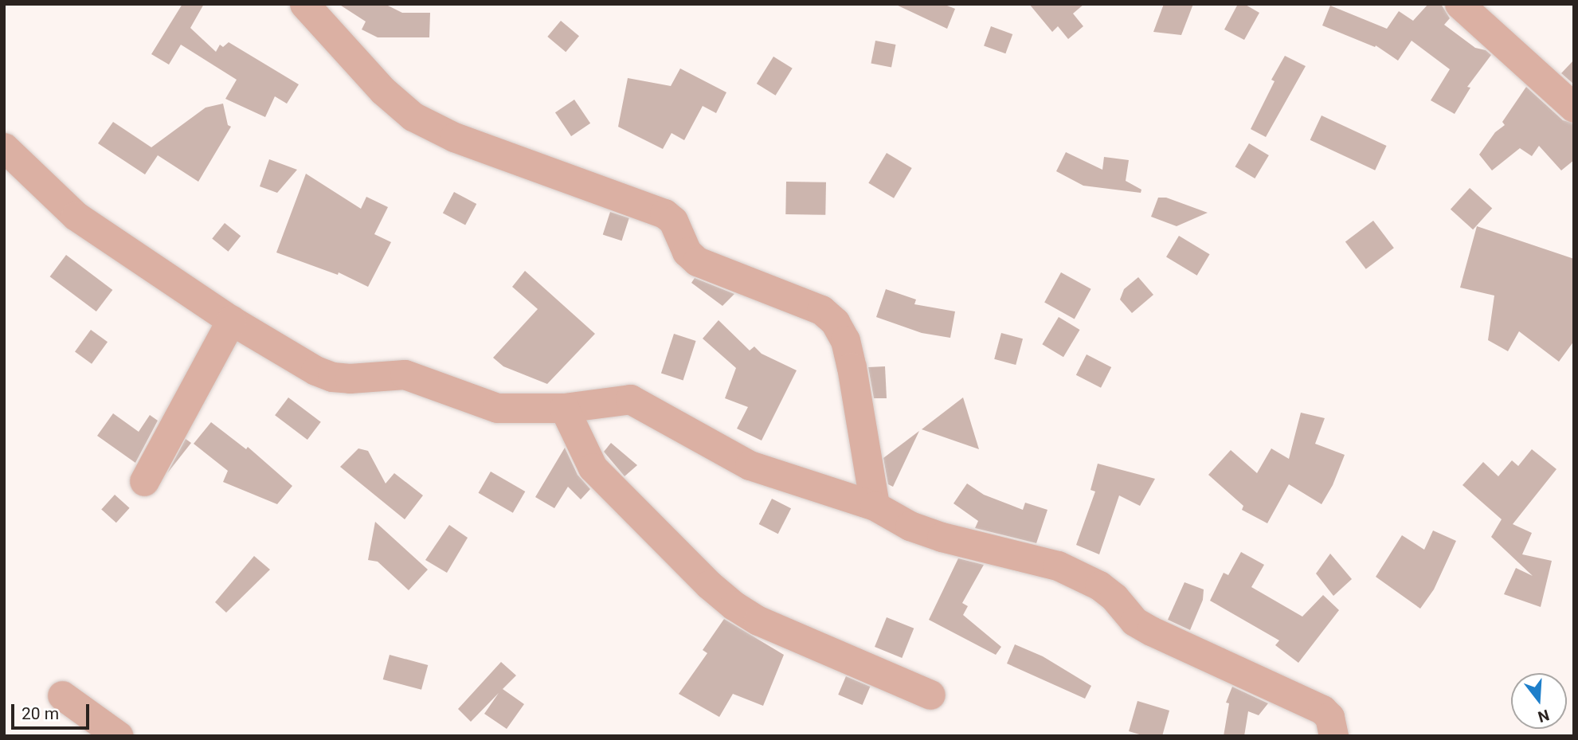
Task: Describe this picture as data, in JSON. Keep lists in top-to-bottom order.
{
  "scale_bar": "20 m",
  "north": "bottom"
}
